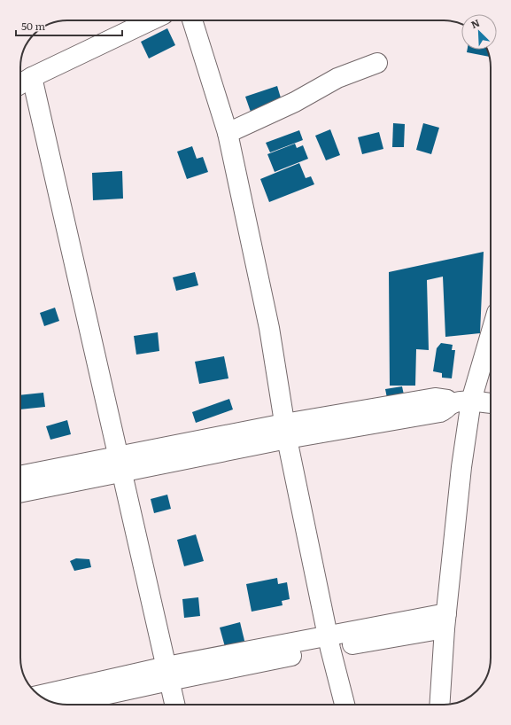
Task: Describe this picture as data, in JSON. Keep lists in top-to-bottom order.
{
  "scale_bar": "50 m",
  "north": "top left"
}
